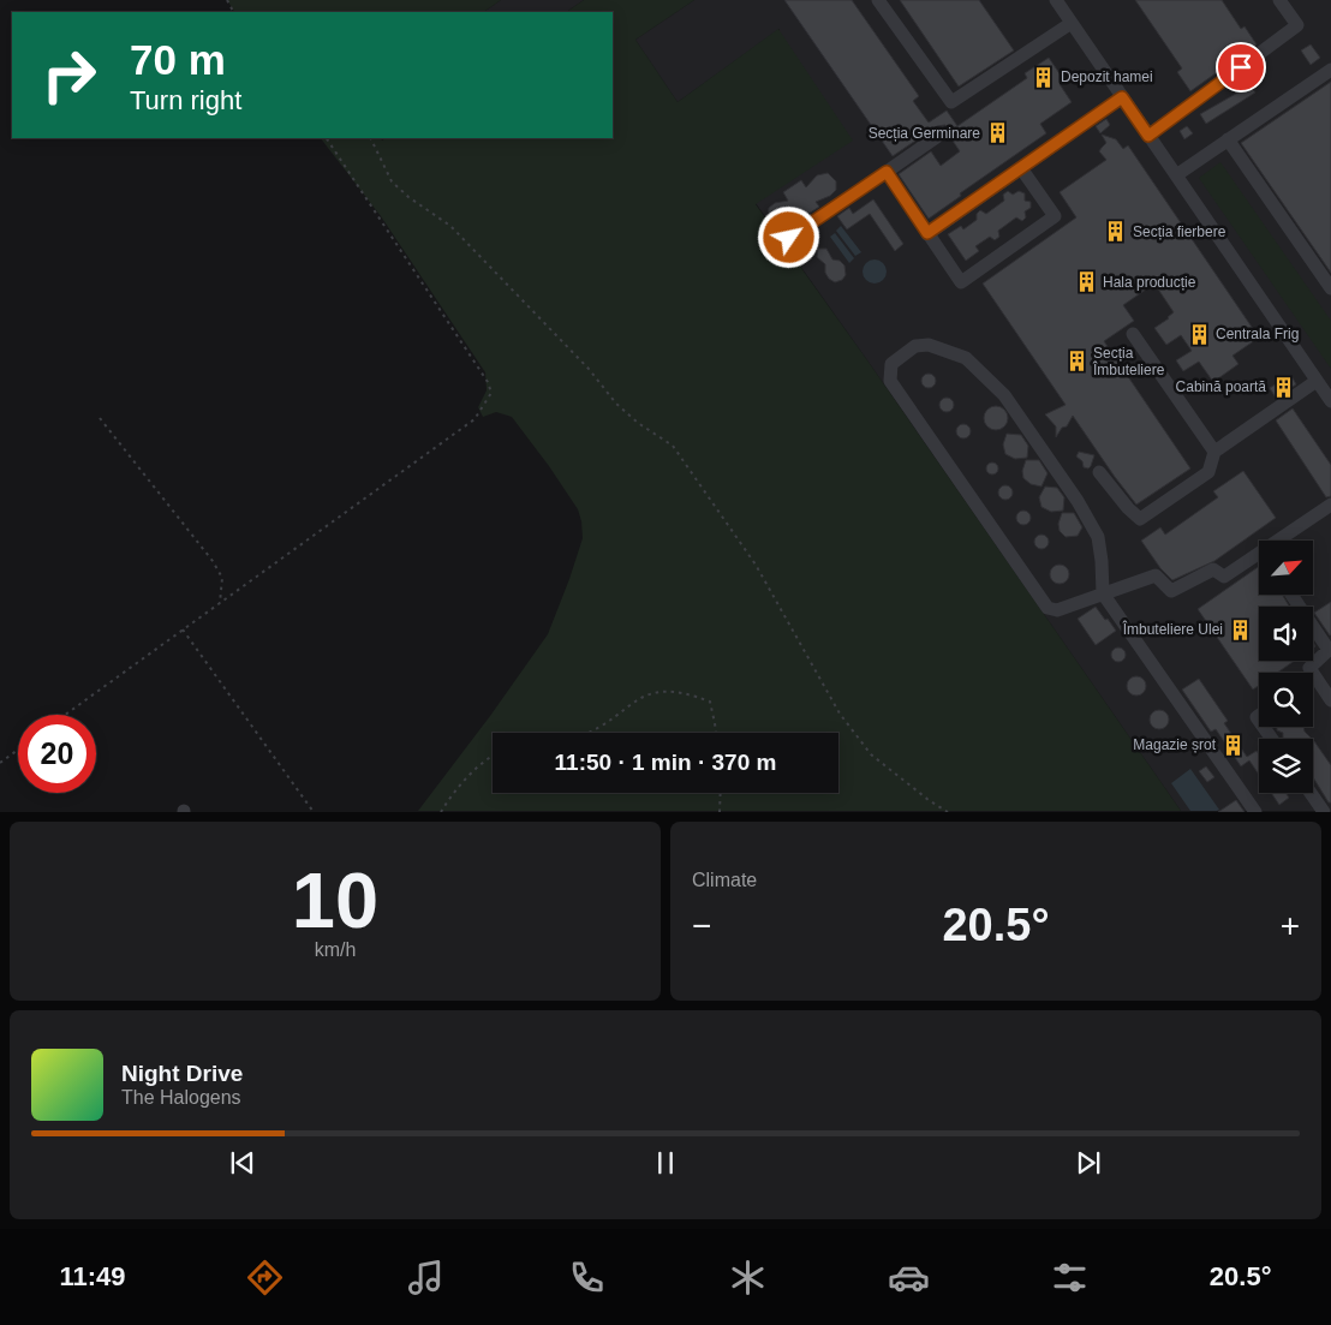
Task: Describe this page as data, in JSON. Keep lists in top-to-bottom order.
{
  "places": {
    "building": [
      "Depozit hamei",
      "Secția Germinare",
      "Secția fierbere",
      "Hala producție",
      "Centrala Frig",
      "Secția Îmbuteliere",
      "Cabină poartă",
      "Îmbuteliere Ulei",
      "Magazie șrot"
    ]
  },
  "north": "top right",
  "page": {
    "turn": ["70 m", "Turn right"],
    "limit": "20",
    "trip": "11:50 · 1 min · 370 m",
    "tile": [
      ["10", "km/h"],
      "Climate"
    ],
    "heat": ["−", "20.5°", "+"],
    "song": ["Night Drive", "The Halogens"],
    "tabs": ["11:49", "20.5°"]
  }
}
